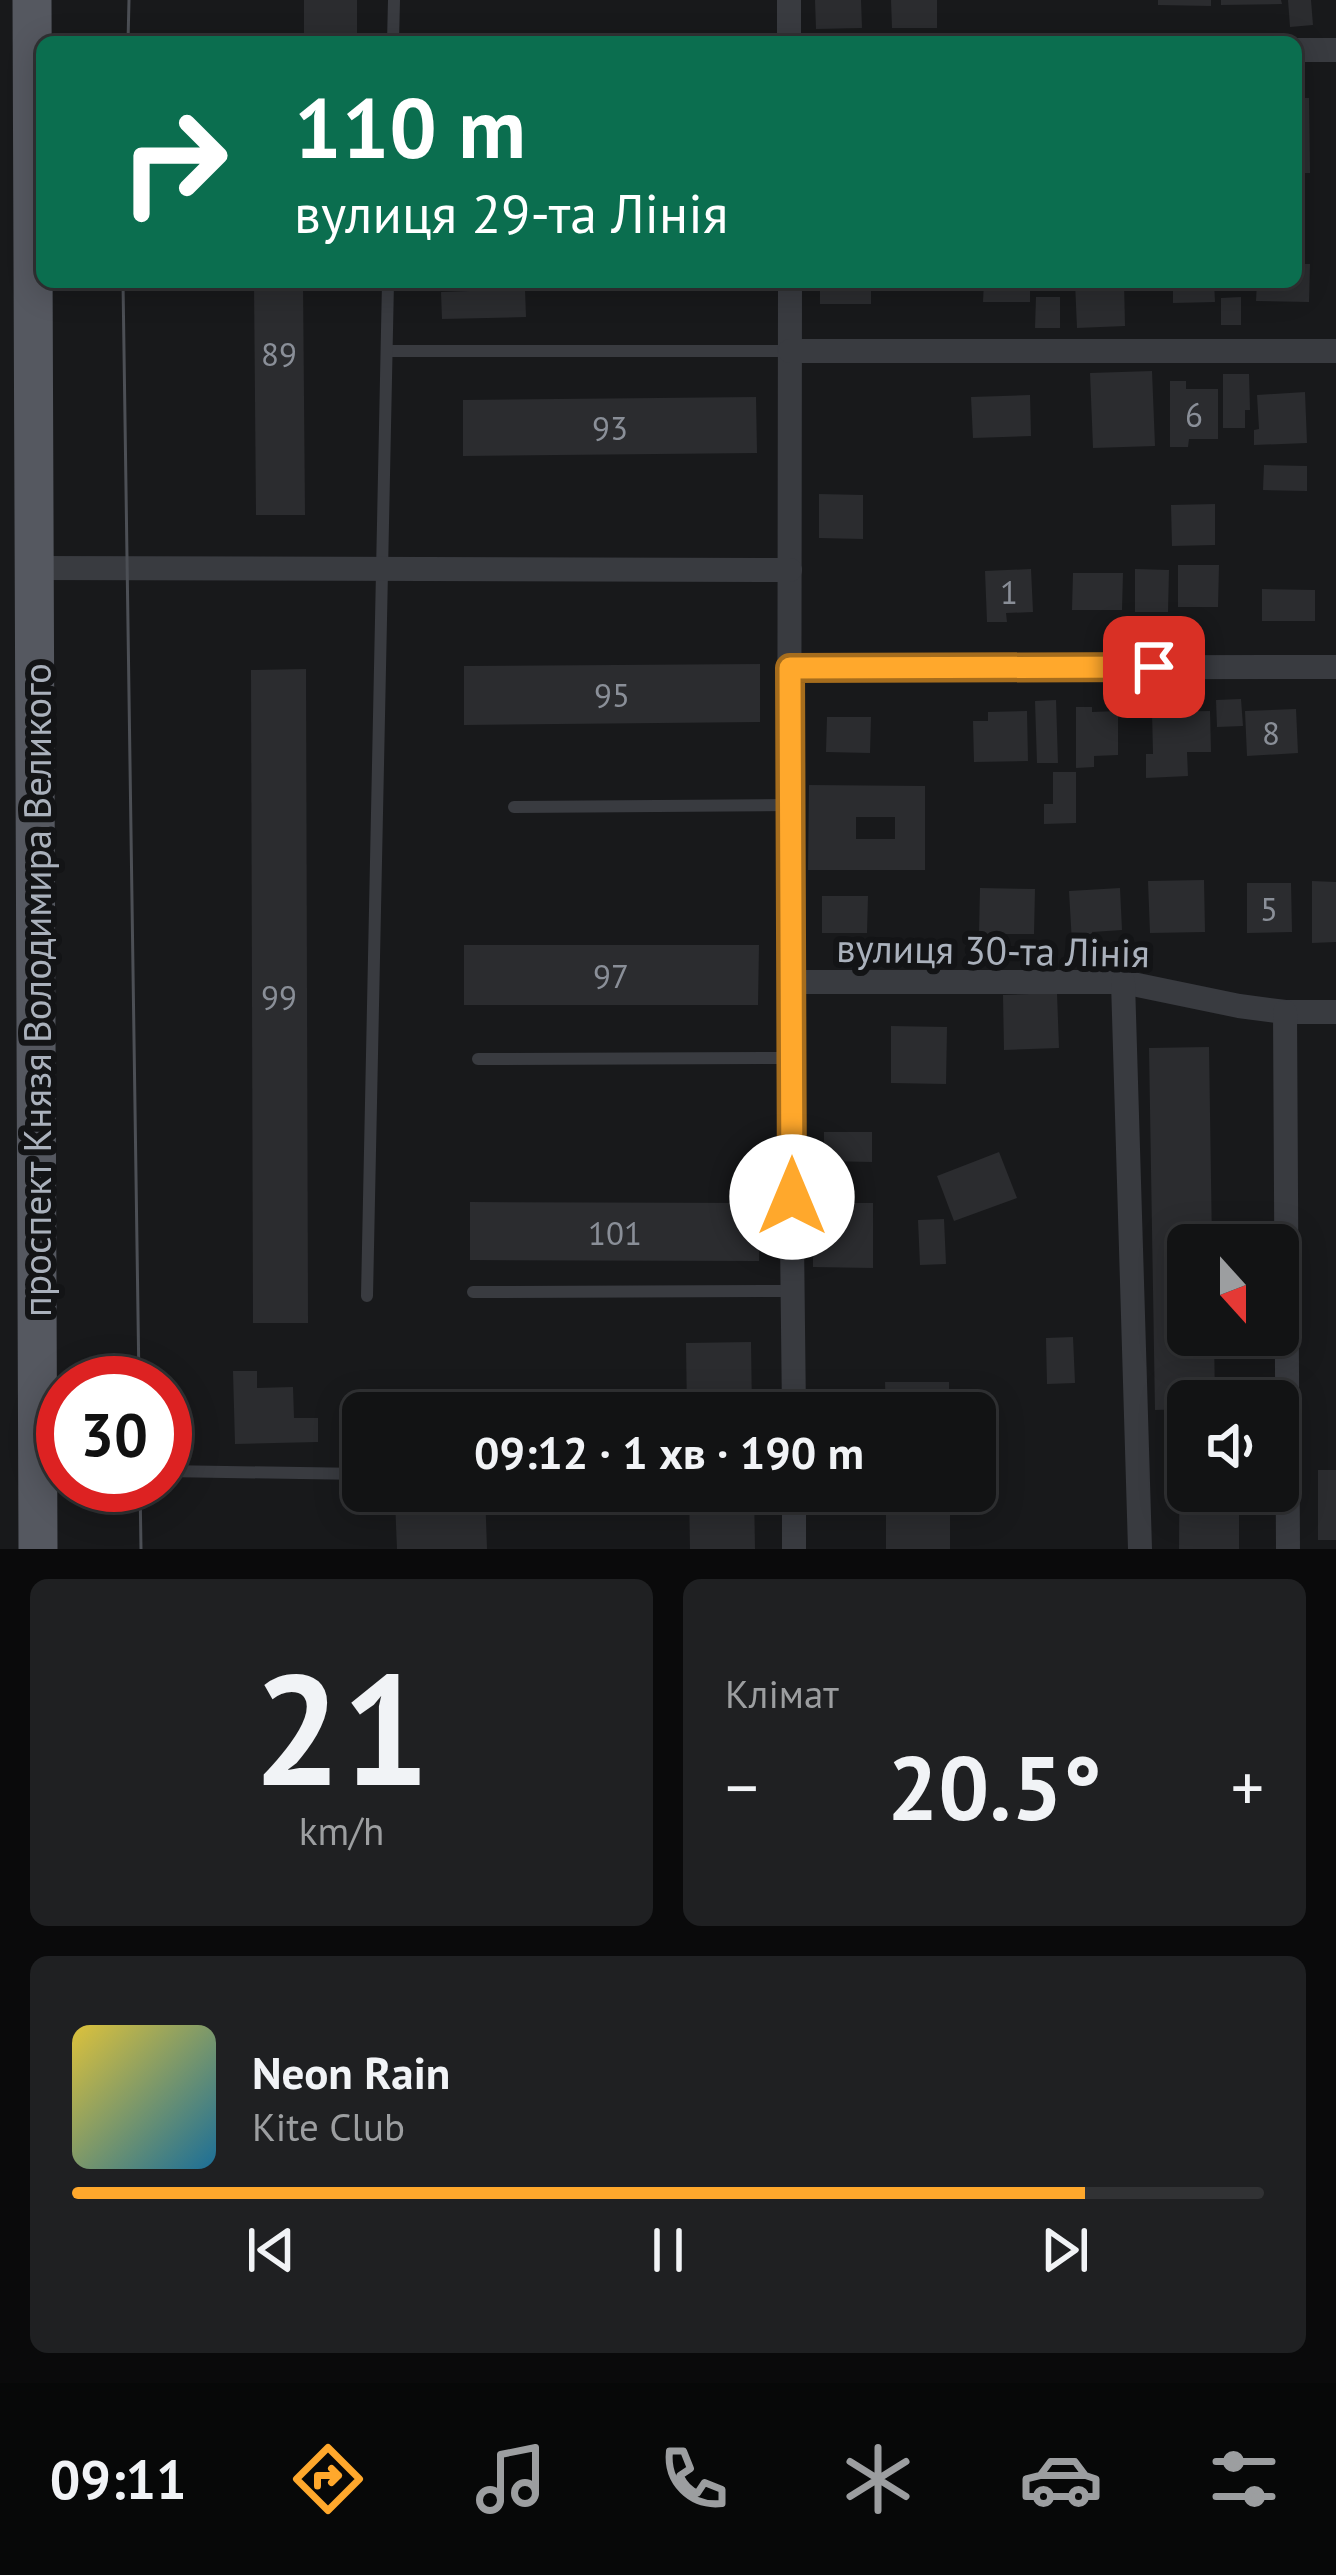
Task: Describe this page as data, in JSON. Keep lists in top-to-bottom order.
{
  "streets": {
    "main road": ["проспект Князя Володимира Великого"],
    "street": ["вулиця 30-та Лінія"]
  },
  "house_numbers": [
    "89",
    "6",
    "93",
    "1",
    "95",
    "8",
    "5",
    "97",
    "99",
    "101"
  ],
  "north": "bottom",
  "page": {
    "turn": ["110 m", "вулиця 29-та Лінія"],
    "limit": "30",
    "trip": "09:12 · 1 хв · 190 m",
    "tile": [
      ["21", "km/h"],
      "Клімат"
    ],
    "heat": ["−", "20.5°", "+"],
    "song": ["Neon Rain", "Kite Club"],
    "tabs": "09:11"
  }
}
